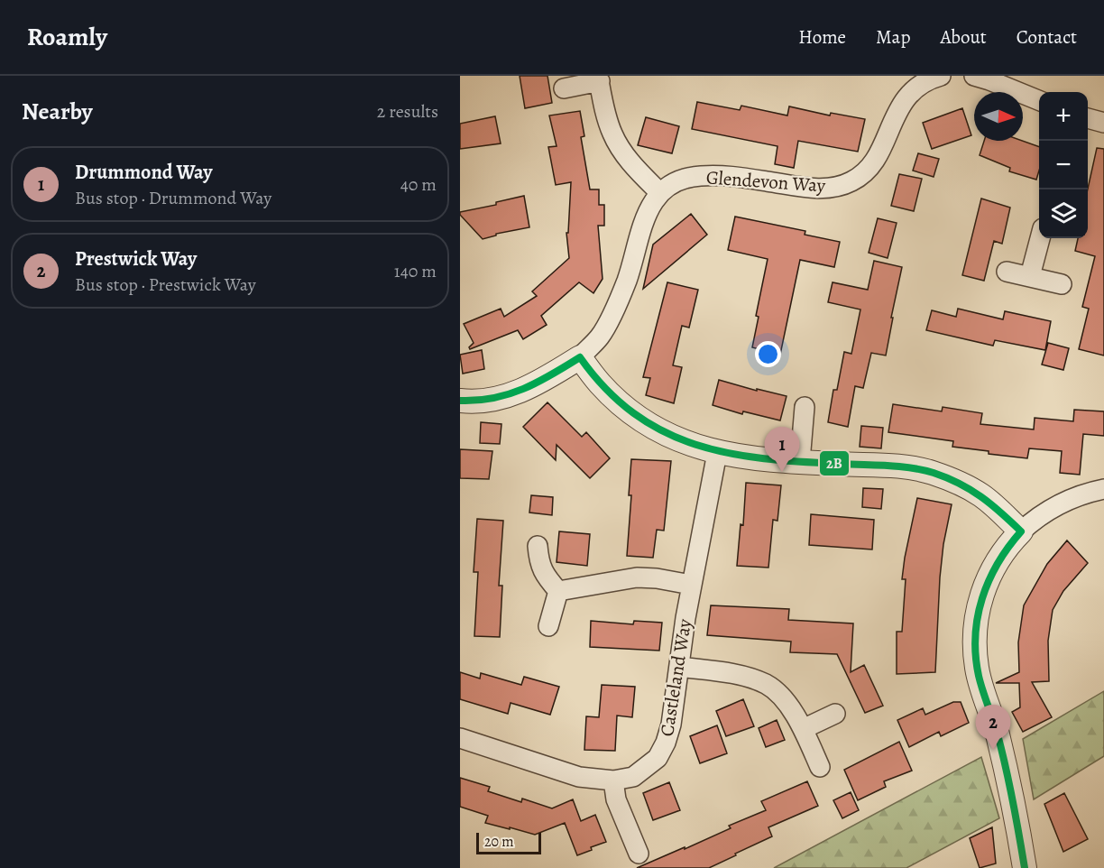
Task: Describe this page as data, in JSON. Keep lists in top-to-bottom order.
{
  "streets": {
    "street": ["Glendevon Way", "Castleland Way"]
  },
  "lines": ["transit line 2B"],
  "scale_bar": "20 m",
  "north": "right",
  "page": {
    "header": "Roamly",
    "nav": [
      "Home",
      "Map",
      "About",
      "Contact"
    ],
    "heading": ["Nearby", "2 results"],
    "map_buttons": ["+", "−"],
    "list": [
      {
        "mark": "1",
        "name": "Drummond Way",
        "note": "Bus stop · Drummond Way",
        "value": "40 m"
      },
      {
        "mark": "2",
        "name": "Prestwick Way",
        "note": "Bus stop · Prestwick Way",
        "value": "140 m"
      }
    ],
    "pins": ["1", "2"],
    "scale": "20 m"
  }
}
